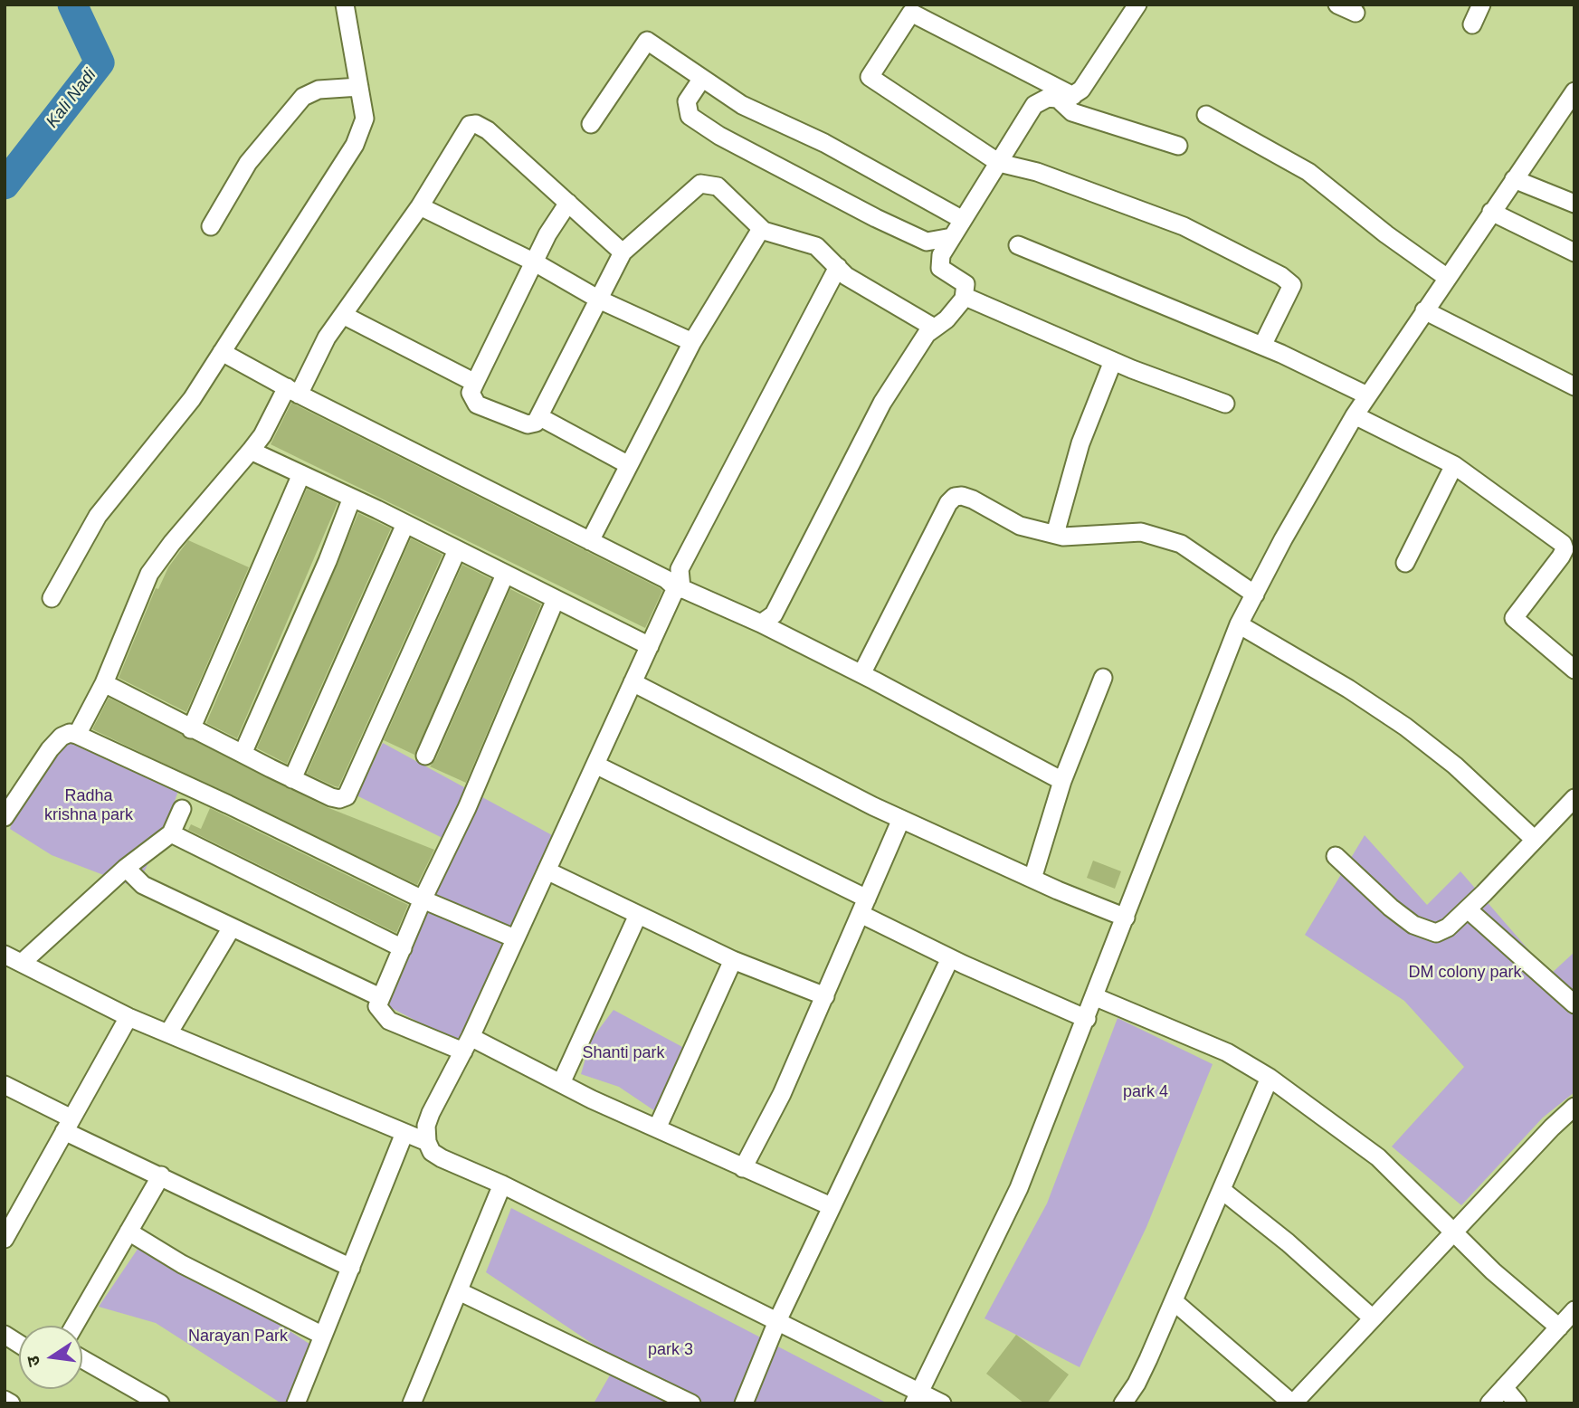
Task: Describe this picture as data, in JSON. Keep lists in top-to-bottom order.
{
  "water": ["Kali Nadi"],
  "parks": [
    "Radha krishna park",
    "DM colony park",
    "Shanti park",
    "park 4",
    "Narayan Park",
    "park 3"
  ],
  "north": "left"
}
